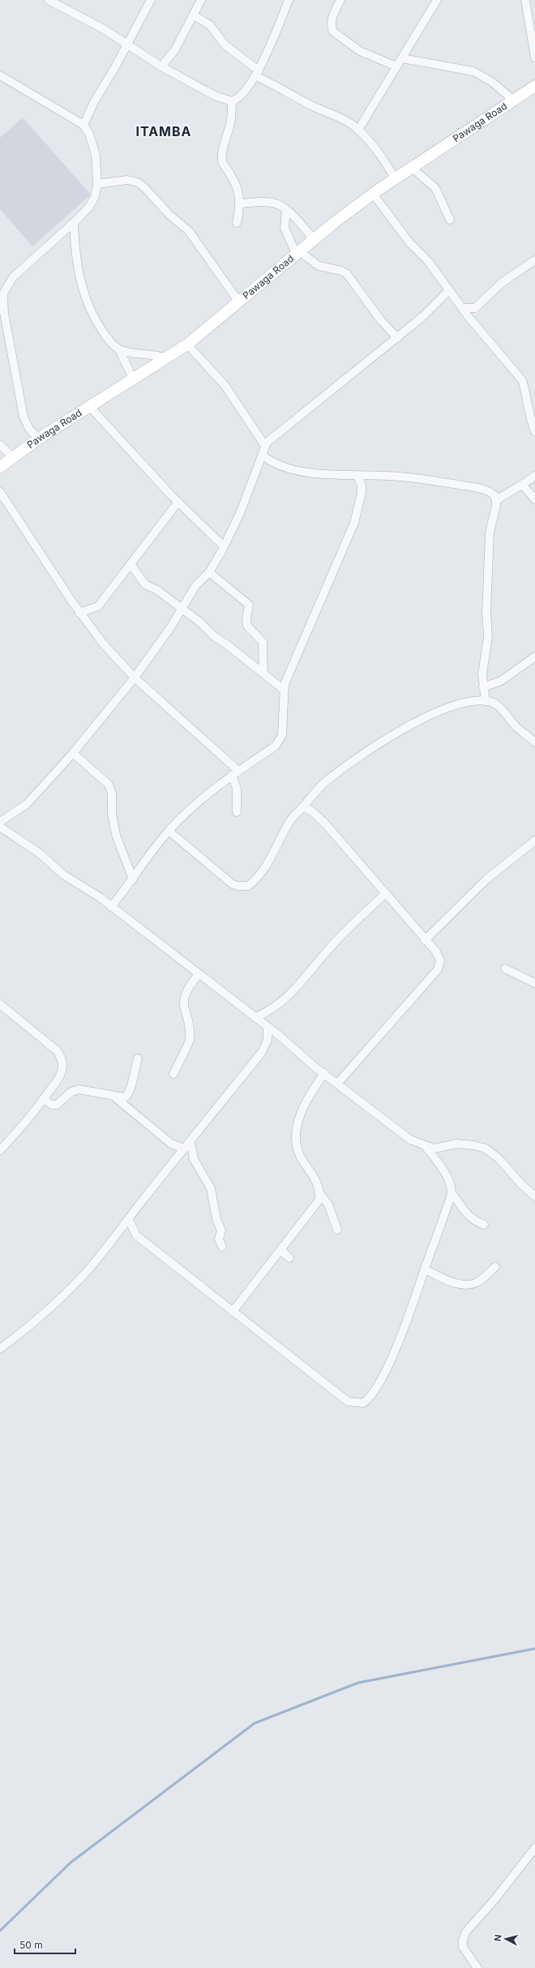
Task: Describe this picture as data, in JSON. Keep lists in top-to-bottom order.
{
  "streets": {
    "main road": ["Pawaga Road"]
  },
  "districts": ["ITAMBA"],
  "scale_bar": "50 m",
  "north": "left"
}
